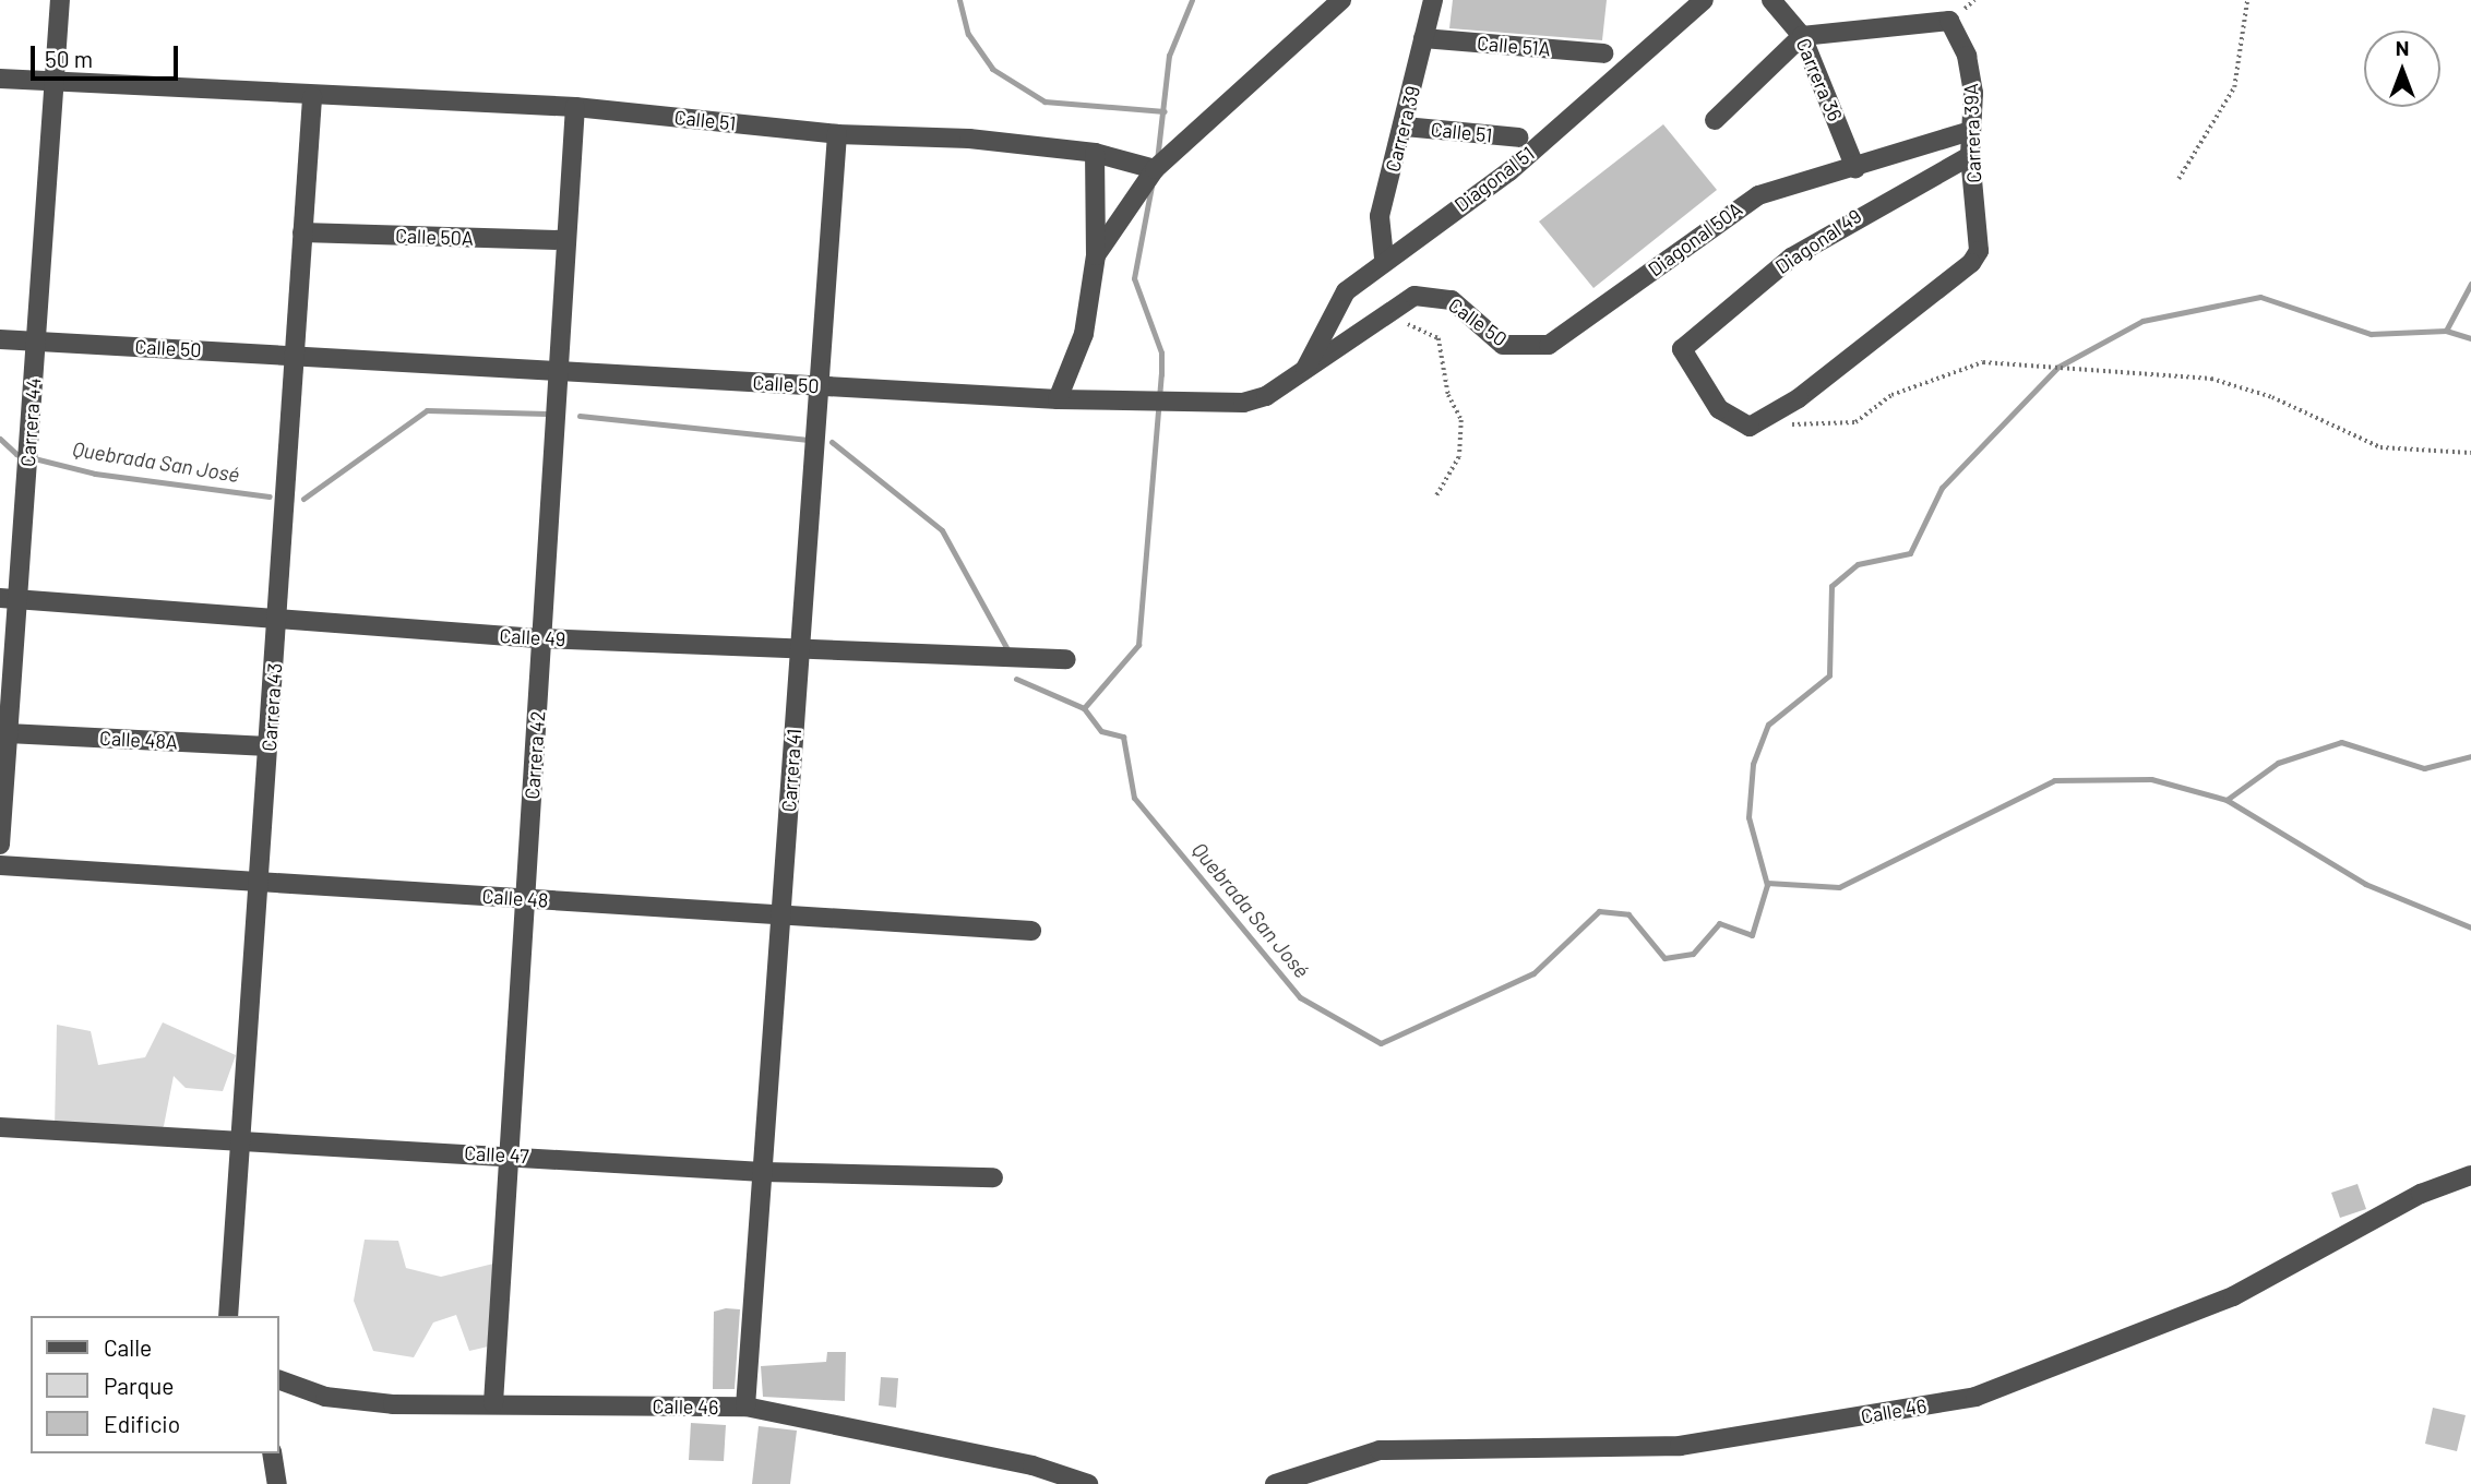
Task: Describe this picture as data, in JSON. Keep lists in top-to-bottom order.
{
  "streets": {
    "street": [
      "Calle 51A",
      "Carrera 36",
      "Calle 51",
      "Carrera 39",
      "Carrera 39A",
      "Diagonal 51",
      "Calle 50A",
      "Diagonal 50A",
      "Diagonal 49",
      "Calle 50",
      "Carrera 44",
      "Calle 49",
      "Carrera 43",
      "Calle 48A",
      "Carrera 42",
      "Carrera 41",
      "Calle 48",
      "Calle 47",
      "Calle 46"
    ]
  },
  "crossings": [
    ["Calle 51A", "Carrera 39"],
    ["Carrera 36", "Carrera 39A"],
    ["Carrera 36", "Diagonal 50A"],
    ["Calle 51", "Carrera 39"],
    ["Calle 51", "Carrera 44"],
    ["Calle 51", "Carrera 43"],
    ["Calle 51", "Carrera 42"],
    ["Calle 51", "Carrera 41"],
    ["Carrera 39", "Diagonal 51"],
    ["Carrera 39A", "Diagonal 50A"],
    ["Carrera 39A", "Diagonal 49"],
    ["Diagonal 51", "Calle 50"],
    ["Calle 50A", "Carrera 43"],
    ["Calle 50A", "Carrera 42"],
    ["Diagonal 50A", "Calle 50"],
    ["Calle 50", "Carrera 44"],
    ["Calle 50", "Carrera 43"],
    ["Calle 50", "Carrera 42"],
    ["Calle 50", "Carrera 41"],
    ["Carrera 44", "Calle 49"],
    ["Carrera 44", "Calle 48A"],
    ["Calle 49", "Carrera 43"],
    ["Calle 49", "Carrera 42"],
    ["Calle 49", "Carrera 41"],
    ["Carrera 43", "Calle 48A"],
    ["Carrera 43", "Calle 48"],
    ["Carrera 43", "Calle 47"],
    ["Carrera 42", "Calle 48"],
    ["Carrera 42", "Calle 47"],
    ["Carrera 42", "Calle 46"],
    ["Carrera 41", "Calle 48"],
    ["Carrera 41", "Calle 47"],
    ["Carrera 41", "Calle 46"]
  ],
  "water": ["Quebrada San José"],
  "legend": ["Calle", "Parque", "Edificio"],
  "scale_bar": "50 m",
  "north": "top"
}
